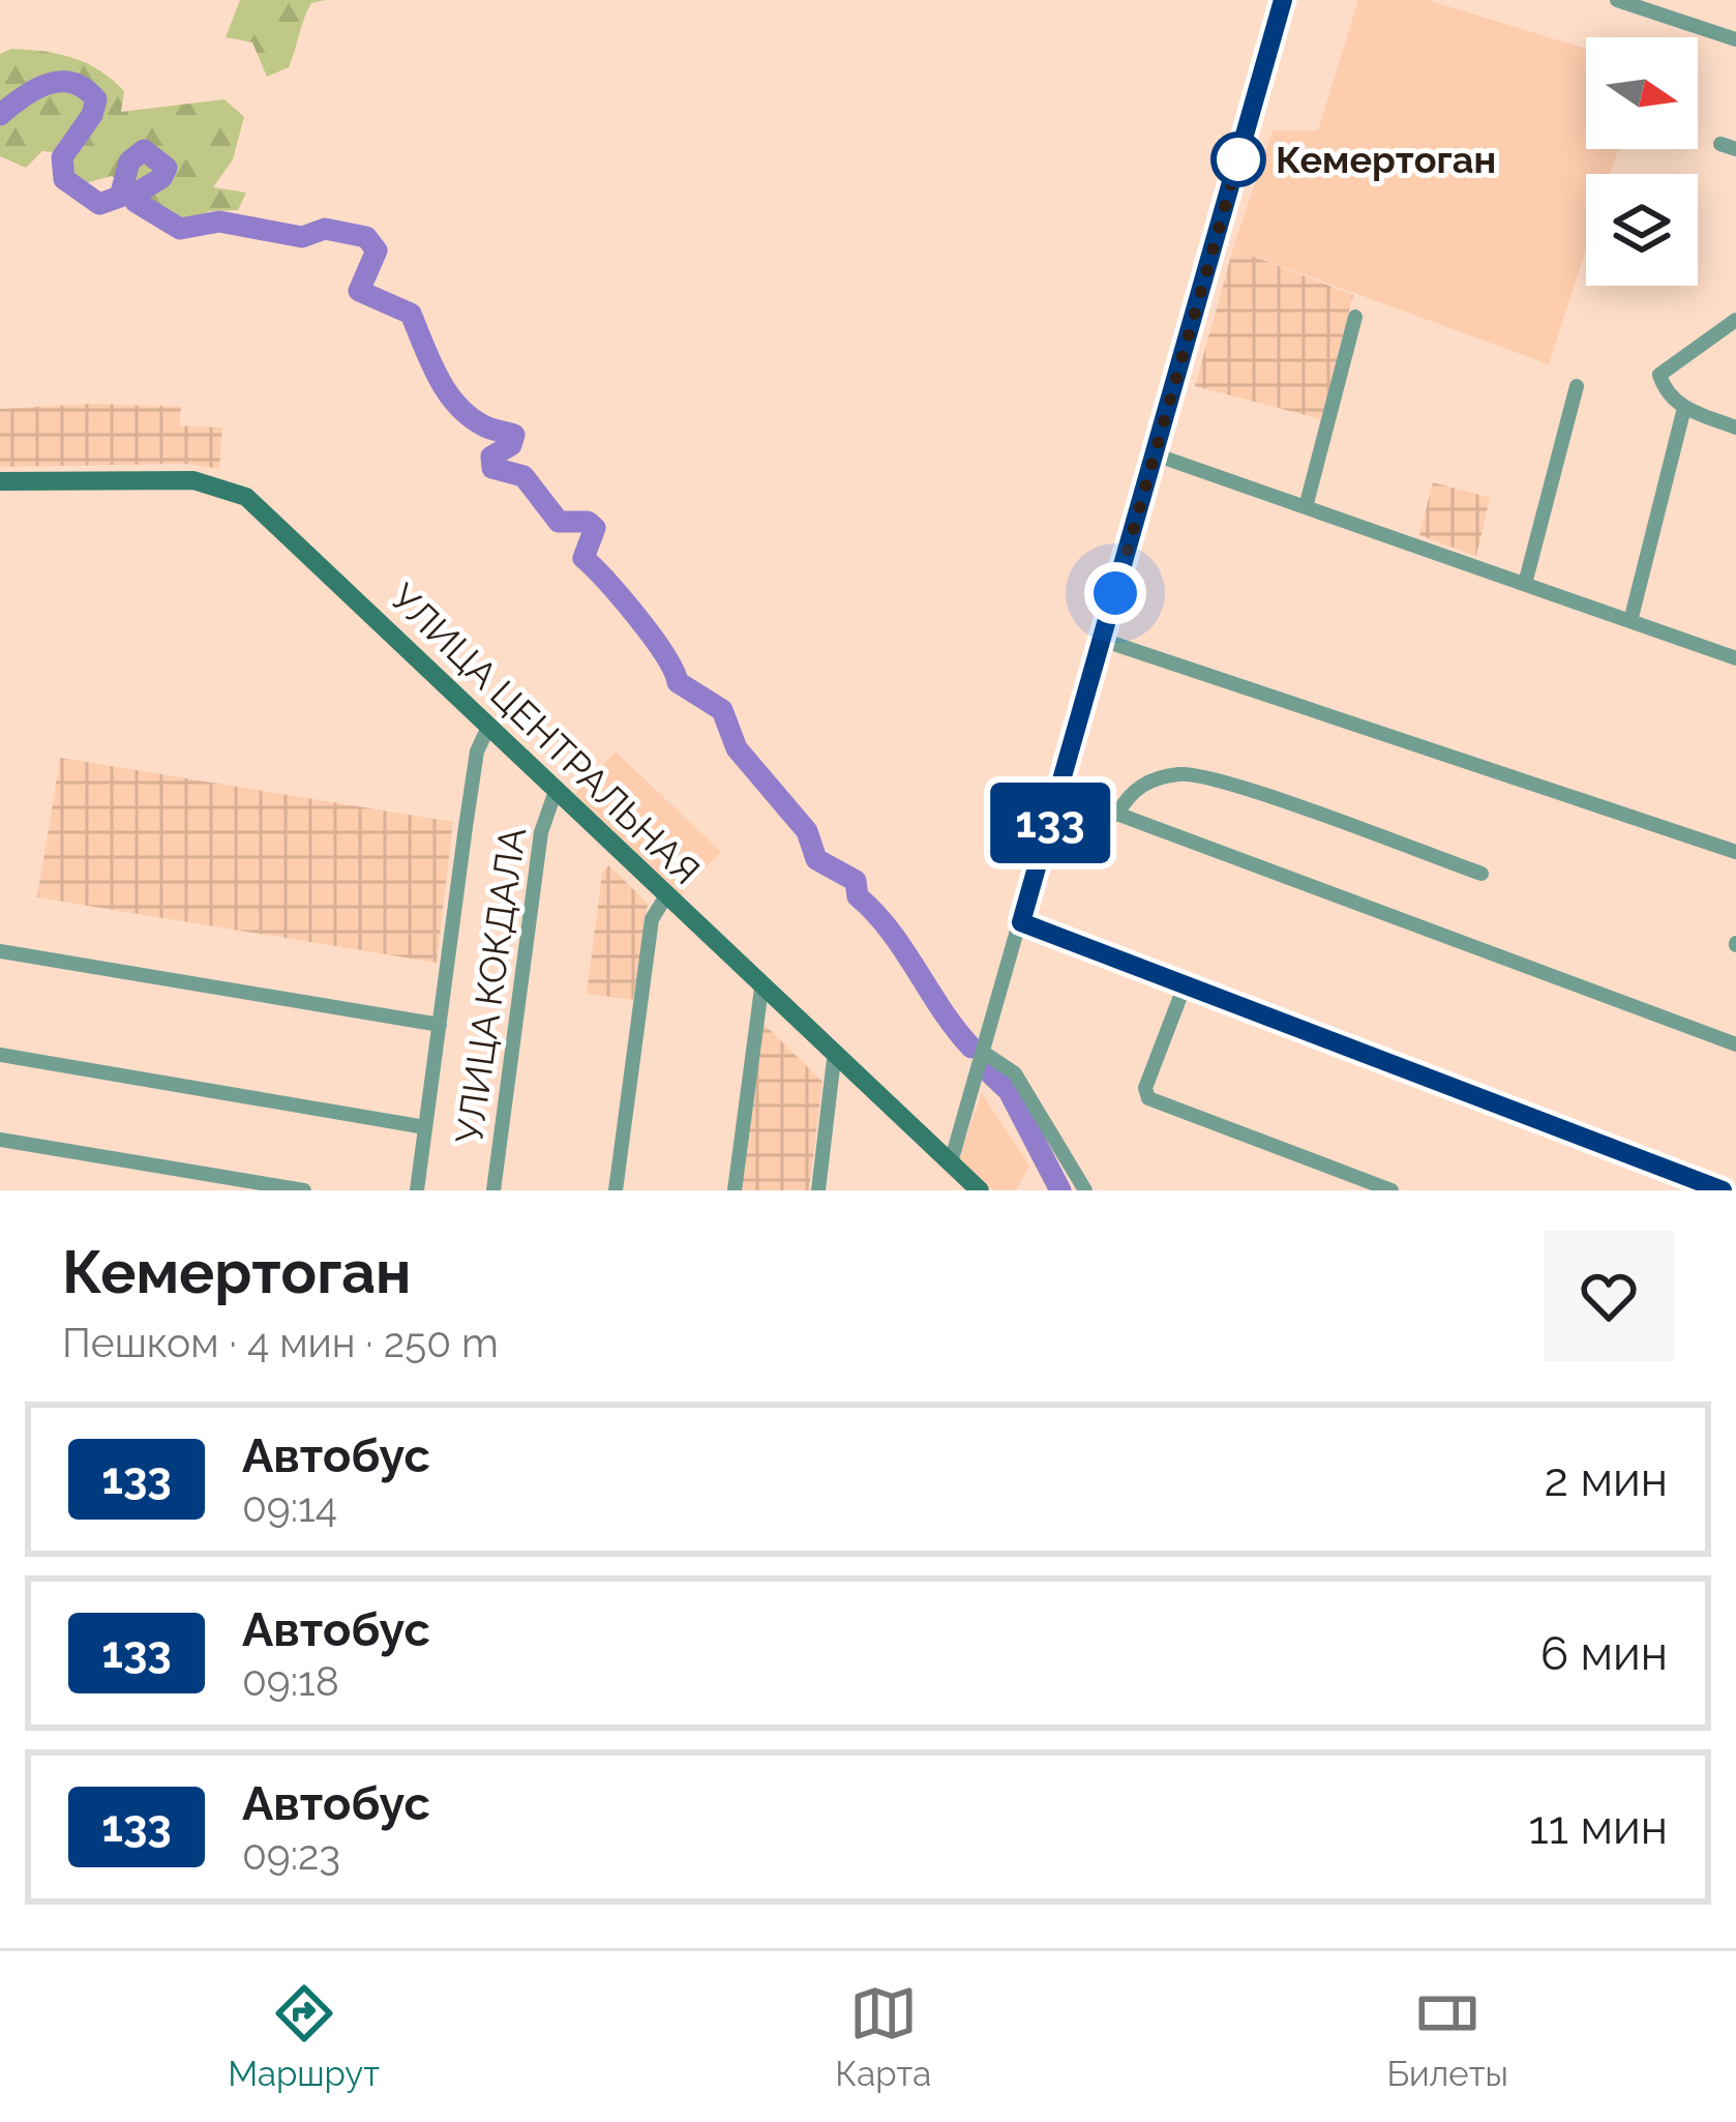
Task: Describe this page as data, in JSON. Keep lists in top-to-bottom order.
{
  "streets": {
    "main road": ["УЛИЦА ЦЕНТРАЛЬНАЯ"],
    "street": ["УЛИЦА КОКДАЛА"]
  },
  "crossings": [
    ["УЛИЦА ЦЕНТРАЛЬНАЯ", "УЛИЦА КОКДАЛА"]
  ],
  "places": ["Кемертоган"],
  "lines": ["bus line 133"],
  "north": "right",
  "page": {
    "on_map": "133",
    "heading": ["Кемертоган", "Пешком · 4 мин · 250 m"],
    "list": [
      {
        "mark": "133",
        "name": "Автобус",
        "note": "09:14",
        "value": "2 мин"
      },
      {
        "mark": "133",
        "name": "Автобус",
        "note": "09:18",
        "value": "6 мин"
      },
      {
        "mark": "133",
        "name": "Автобус",
        "note": "09:23",
        "value": "11 мин"
      }
    ],
    "tabs": ["Маршрут", "Карта", "Билеты"]
  }
}
